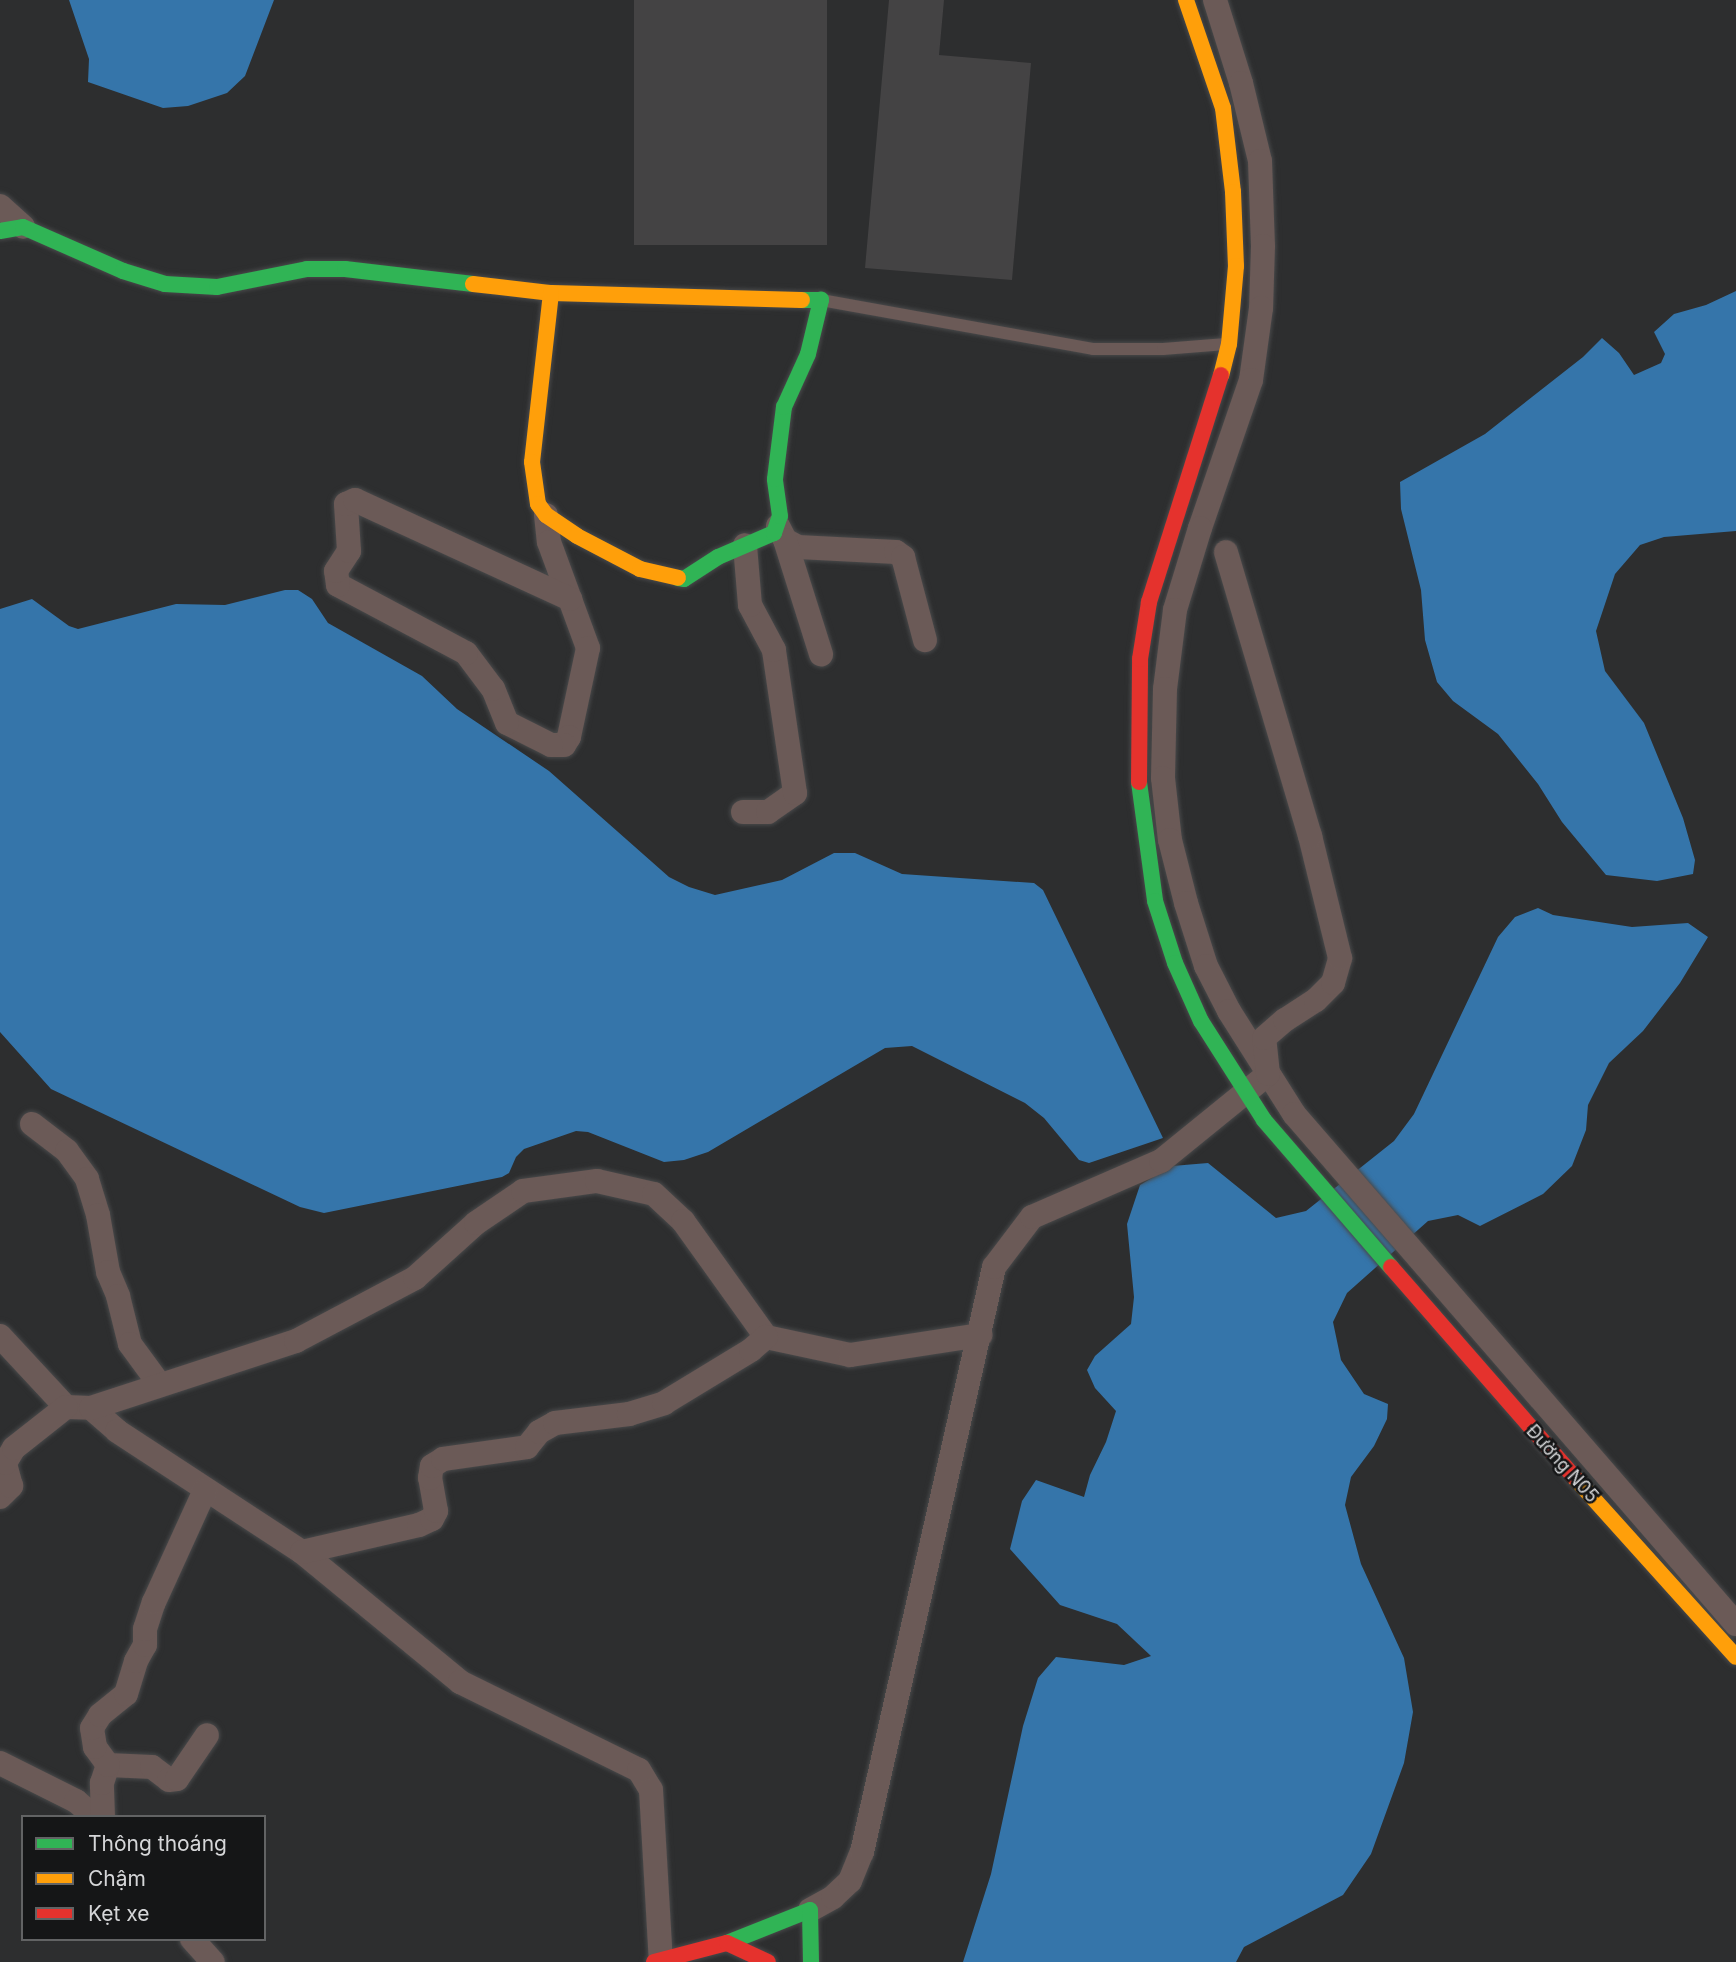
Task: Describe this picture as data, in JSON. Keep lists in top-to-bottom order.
{
  "streets": {
    "street": ["Đường N05"]
  },
  "legend": ["Thông thoáng", "Chậm", "Kẹt xe"]
}
